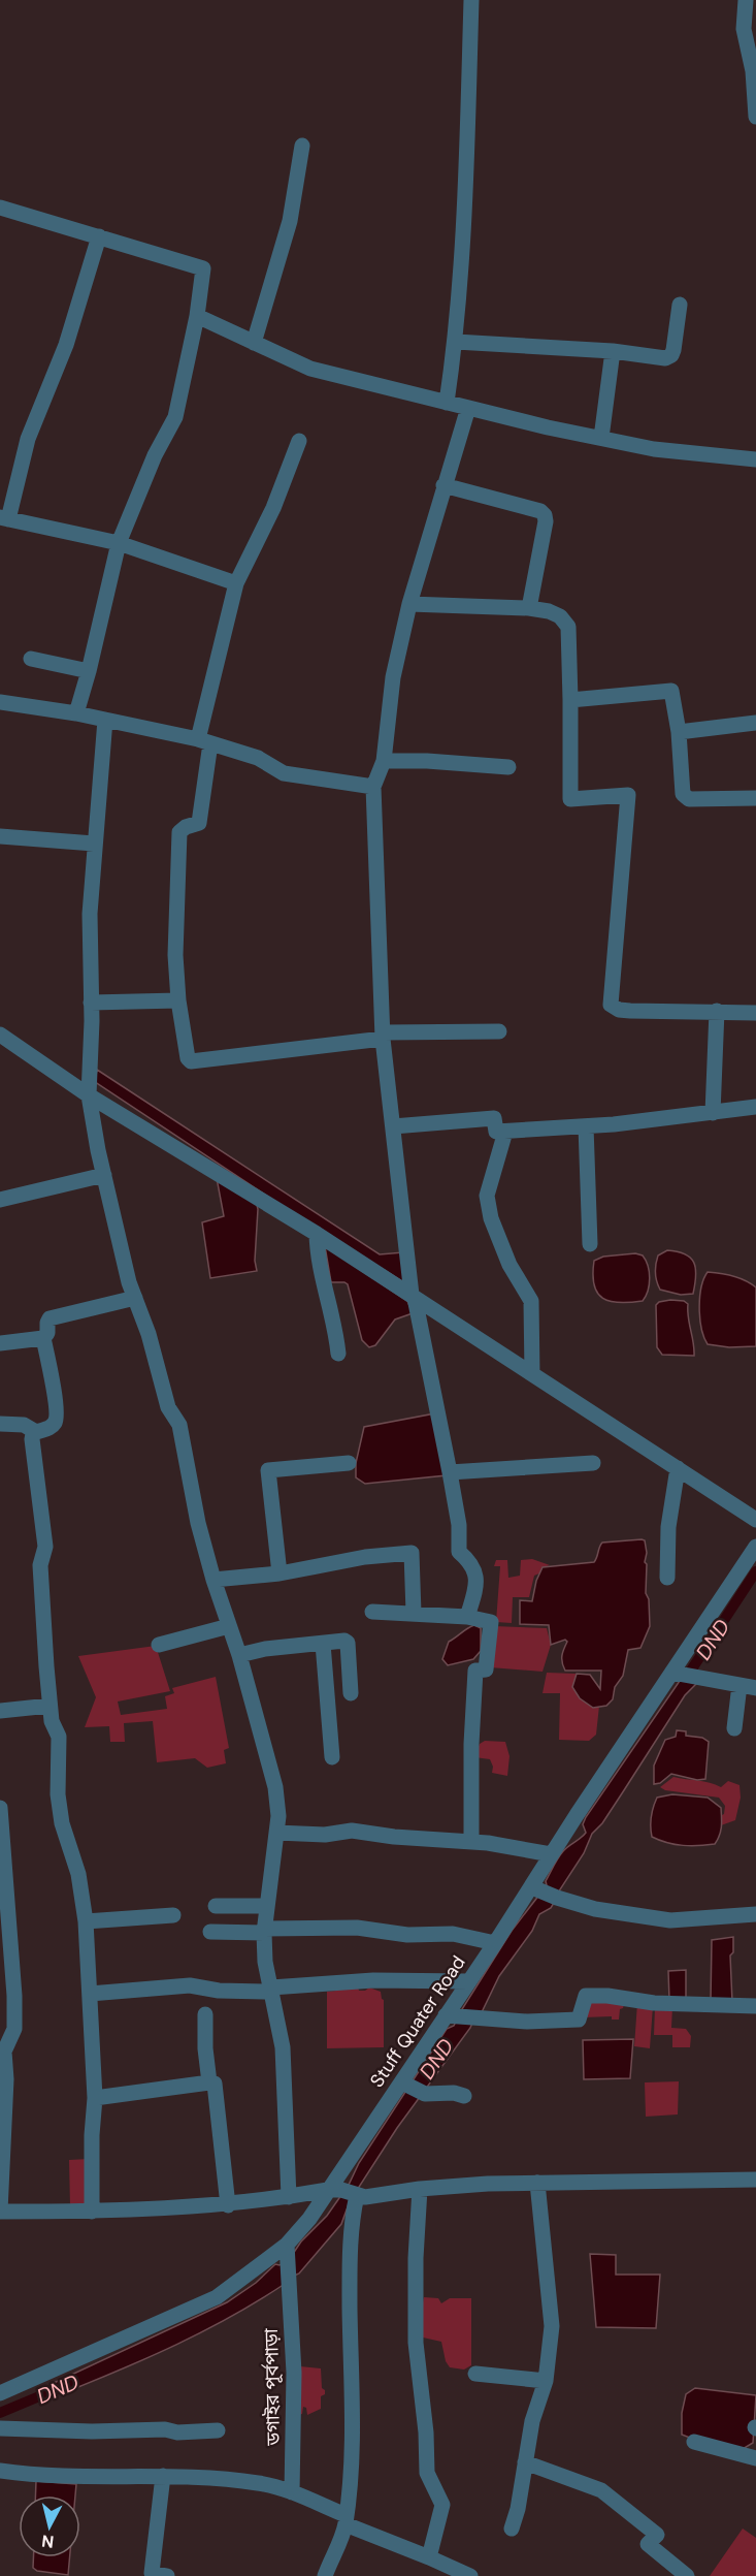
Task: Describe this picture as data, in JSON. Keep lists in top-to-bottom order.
{
  "streets": {
    "street": ["Stuff Quater Road", "ডগাইর পূর্বপাড়া"]
  },
  "crossings": [
    ["Stuff Quater Road", "ডগাইর পূর্বপাড়া"]
  ],
  "water": ["DND"],
  "north": "bottom"
}
